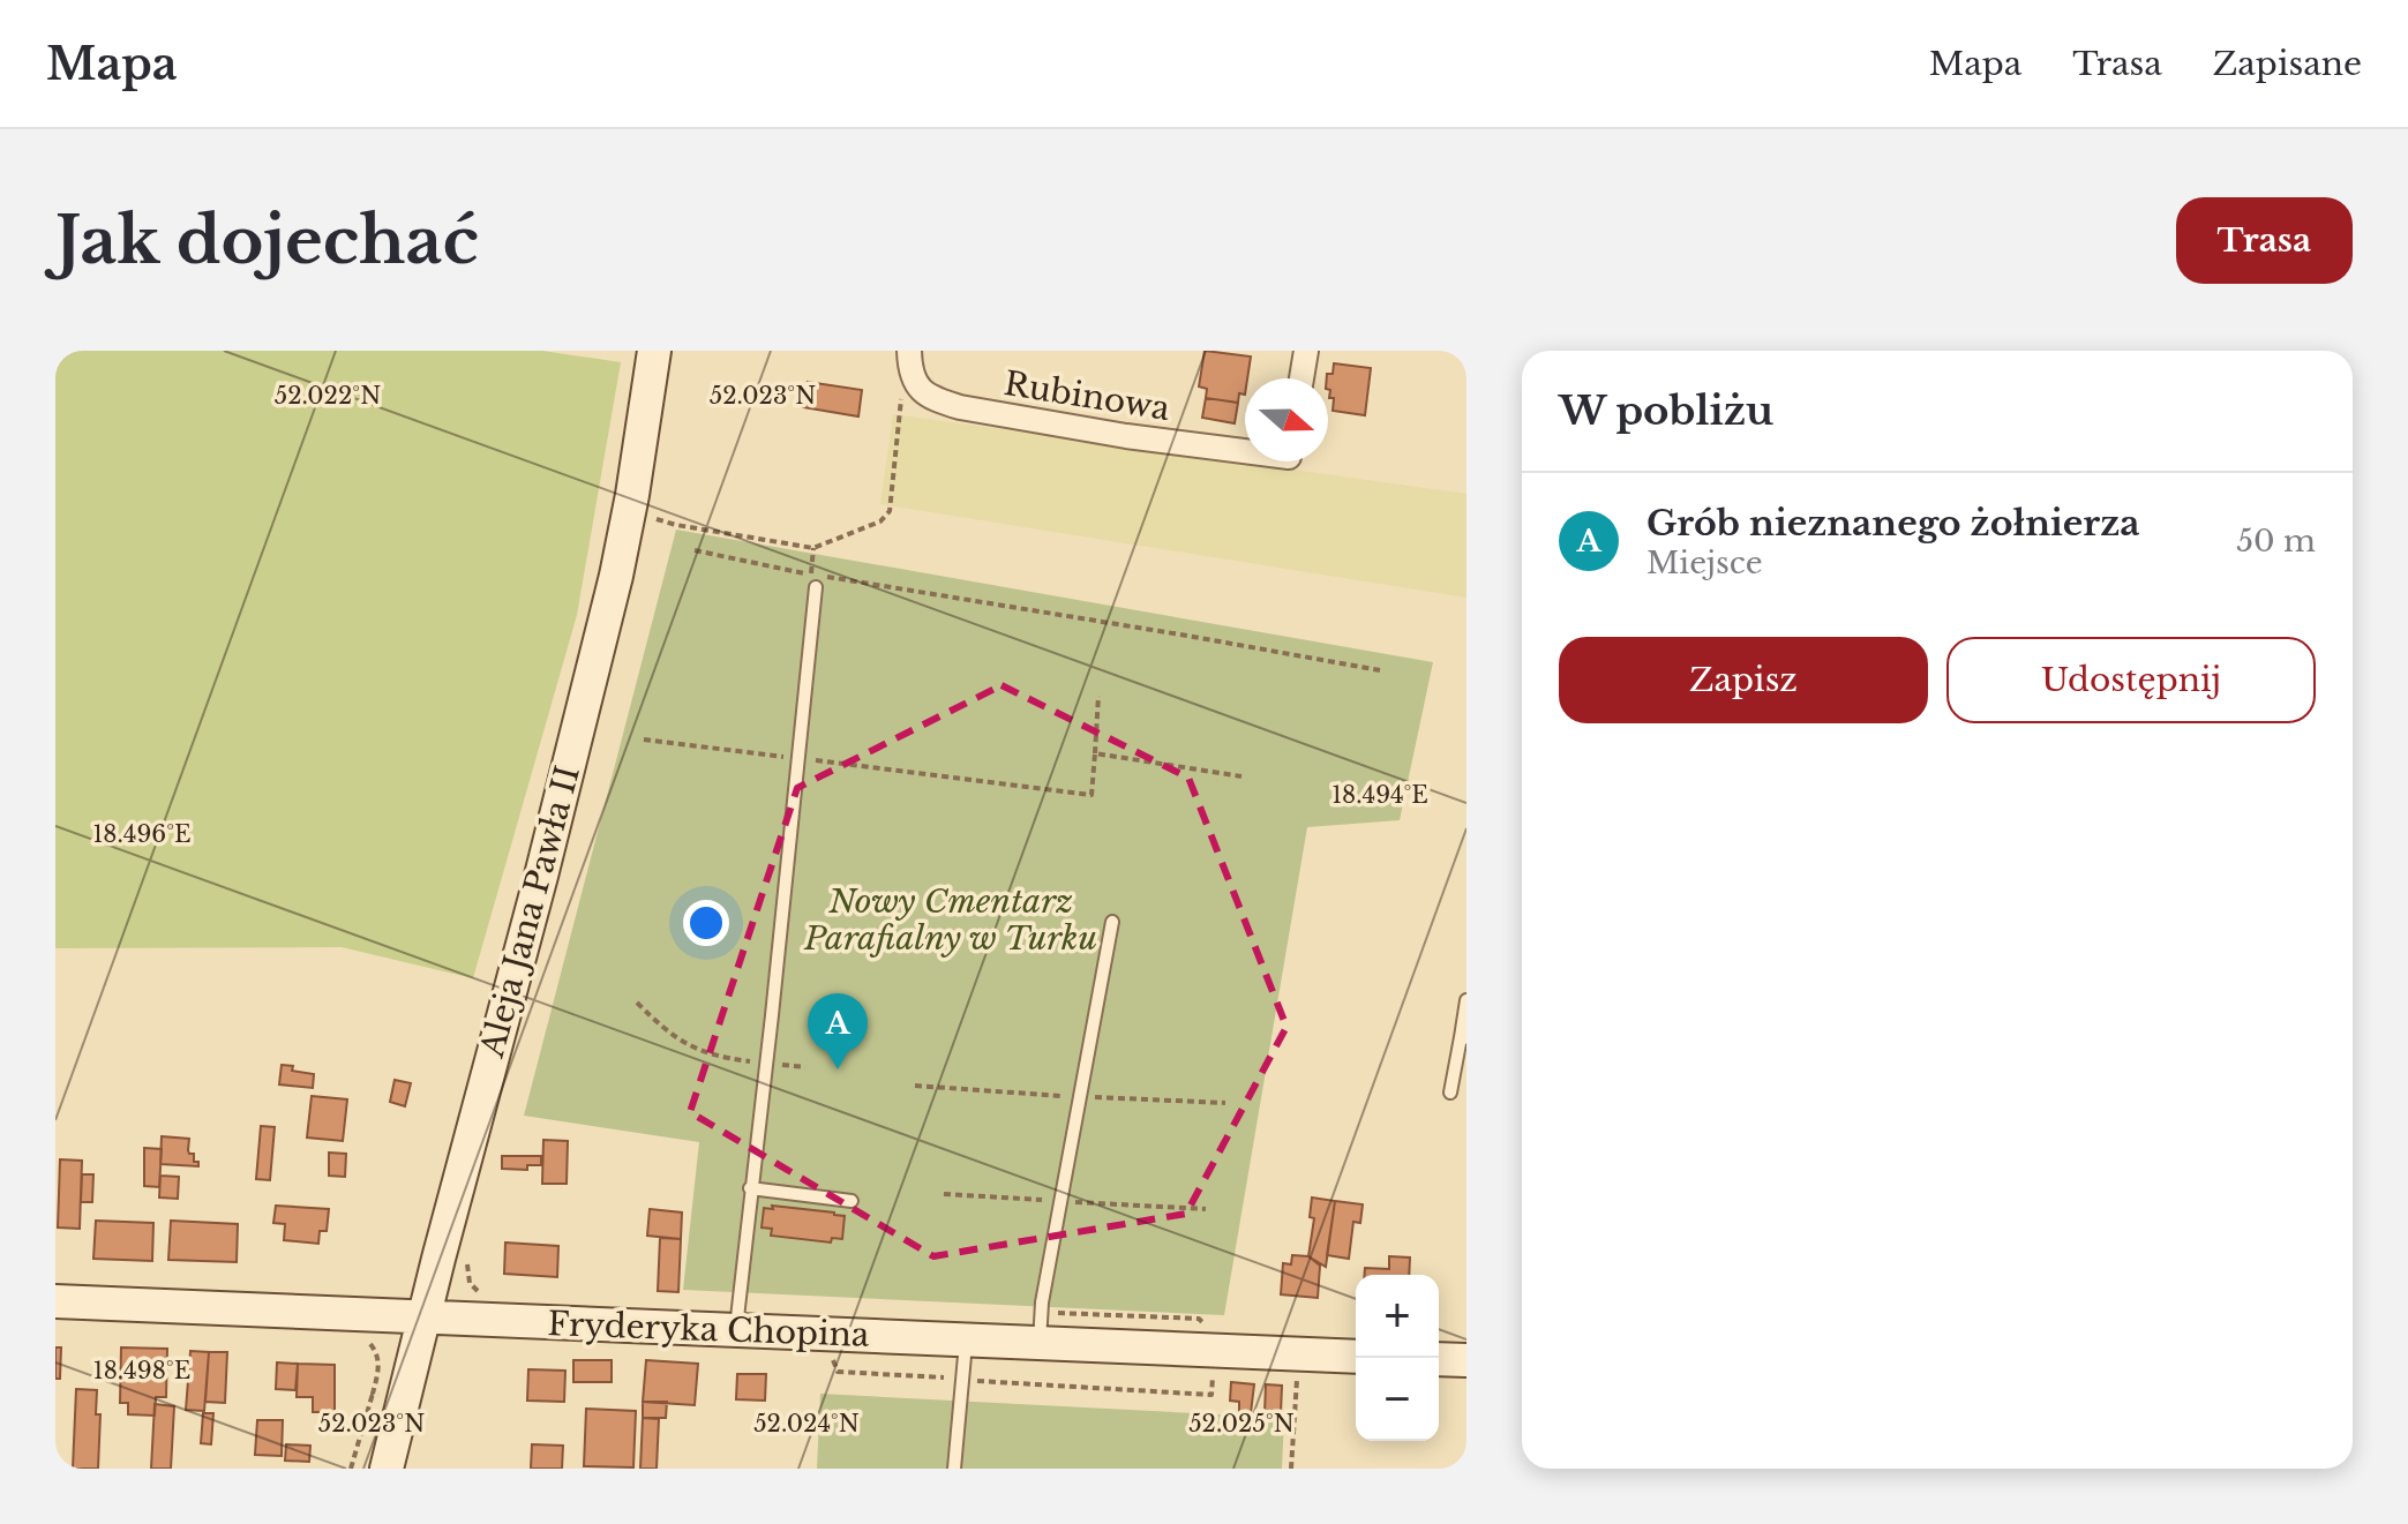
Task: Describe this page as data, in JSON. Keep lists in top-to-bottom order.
{
  "streets": {
    "street": ["Rubinowa", "Aleja Jana Pawła II", "Fryderyka Chopina"]
  },
  "crossings": [
    ["Aleja Jana Pawła II", "Fryderyka Chopina"]
  ],
  "parks": ["Nowy Cmentarz Parafialny w Turku"],
  "north": "right",
  "page": {
    "header": "Mapa",
    "nav": ["Mapa", "Trasa", "Zapisane"],
    "buttons": [
      "Trasa",
      ["Zapisz", "Udostępnij"]
    ],
    "title": "Jak dojechać",
    "heading": "W pobliżu",
    "list": [
      {
        "mark": "A",
        "name": "Grób nieznanego żołnierza",
        "note": "Miejsce",
        "value": "50 m"
      }
    ],
    "pins": "A",
    "map_buttons": ["+", "−"]
  },
  "coordinates": [
    "52.023°N",
    "52.022°N",
    "18.494°E",
    "18.496°E",
    "18.498°E",
    "52.024°N",
    "52.025°N"
  ]
}
